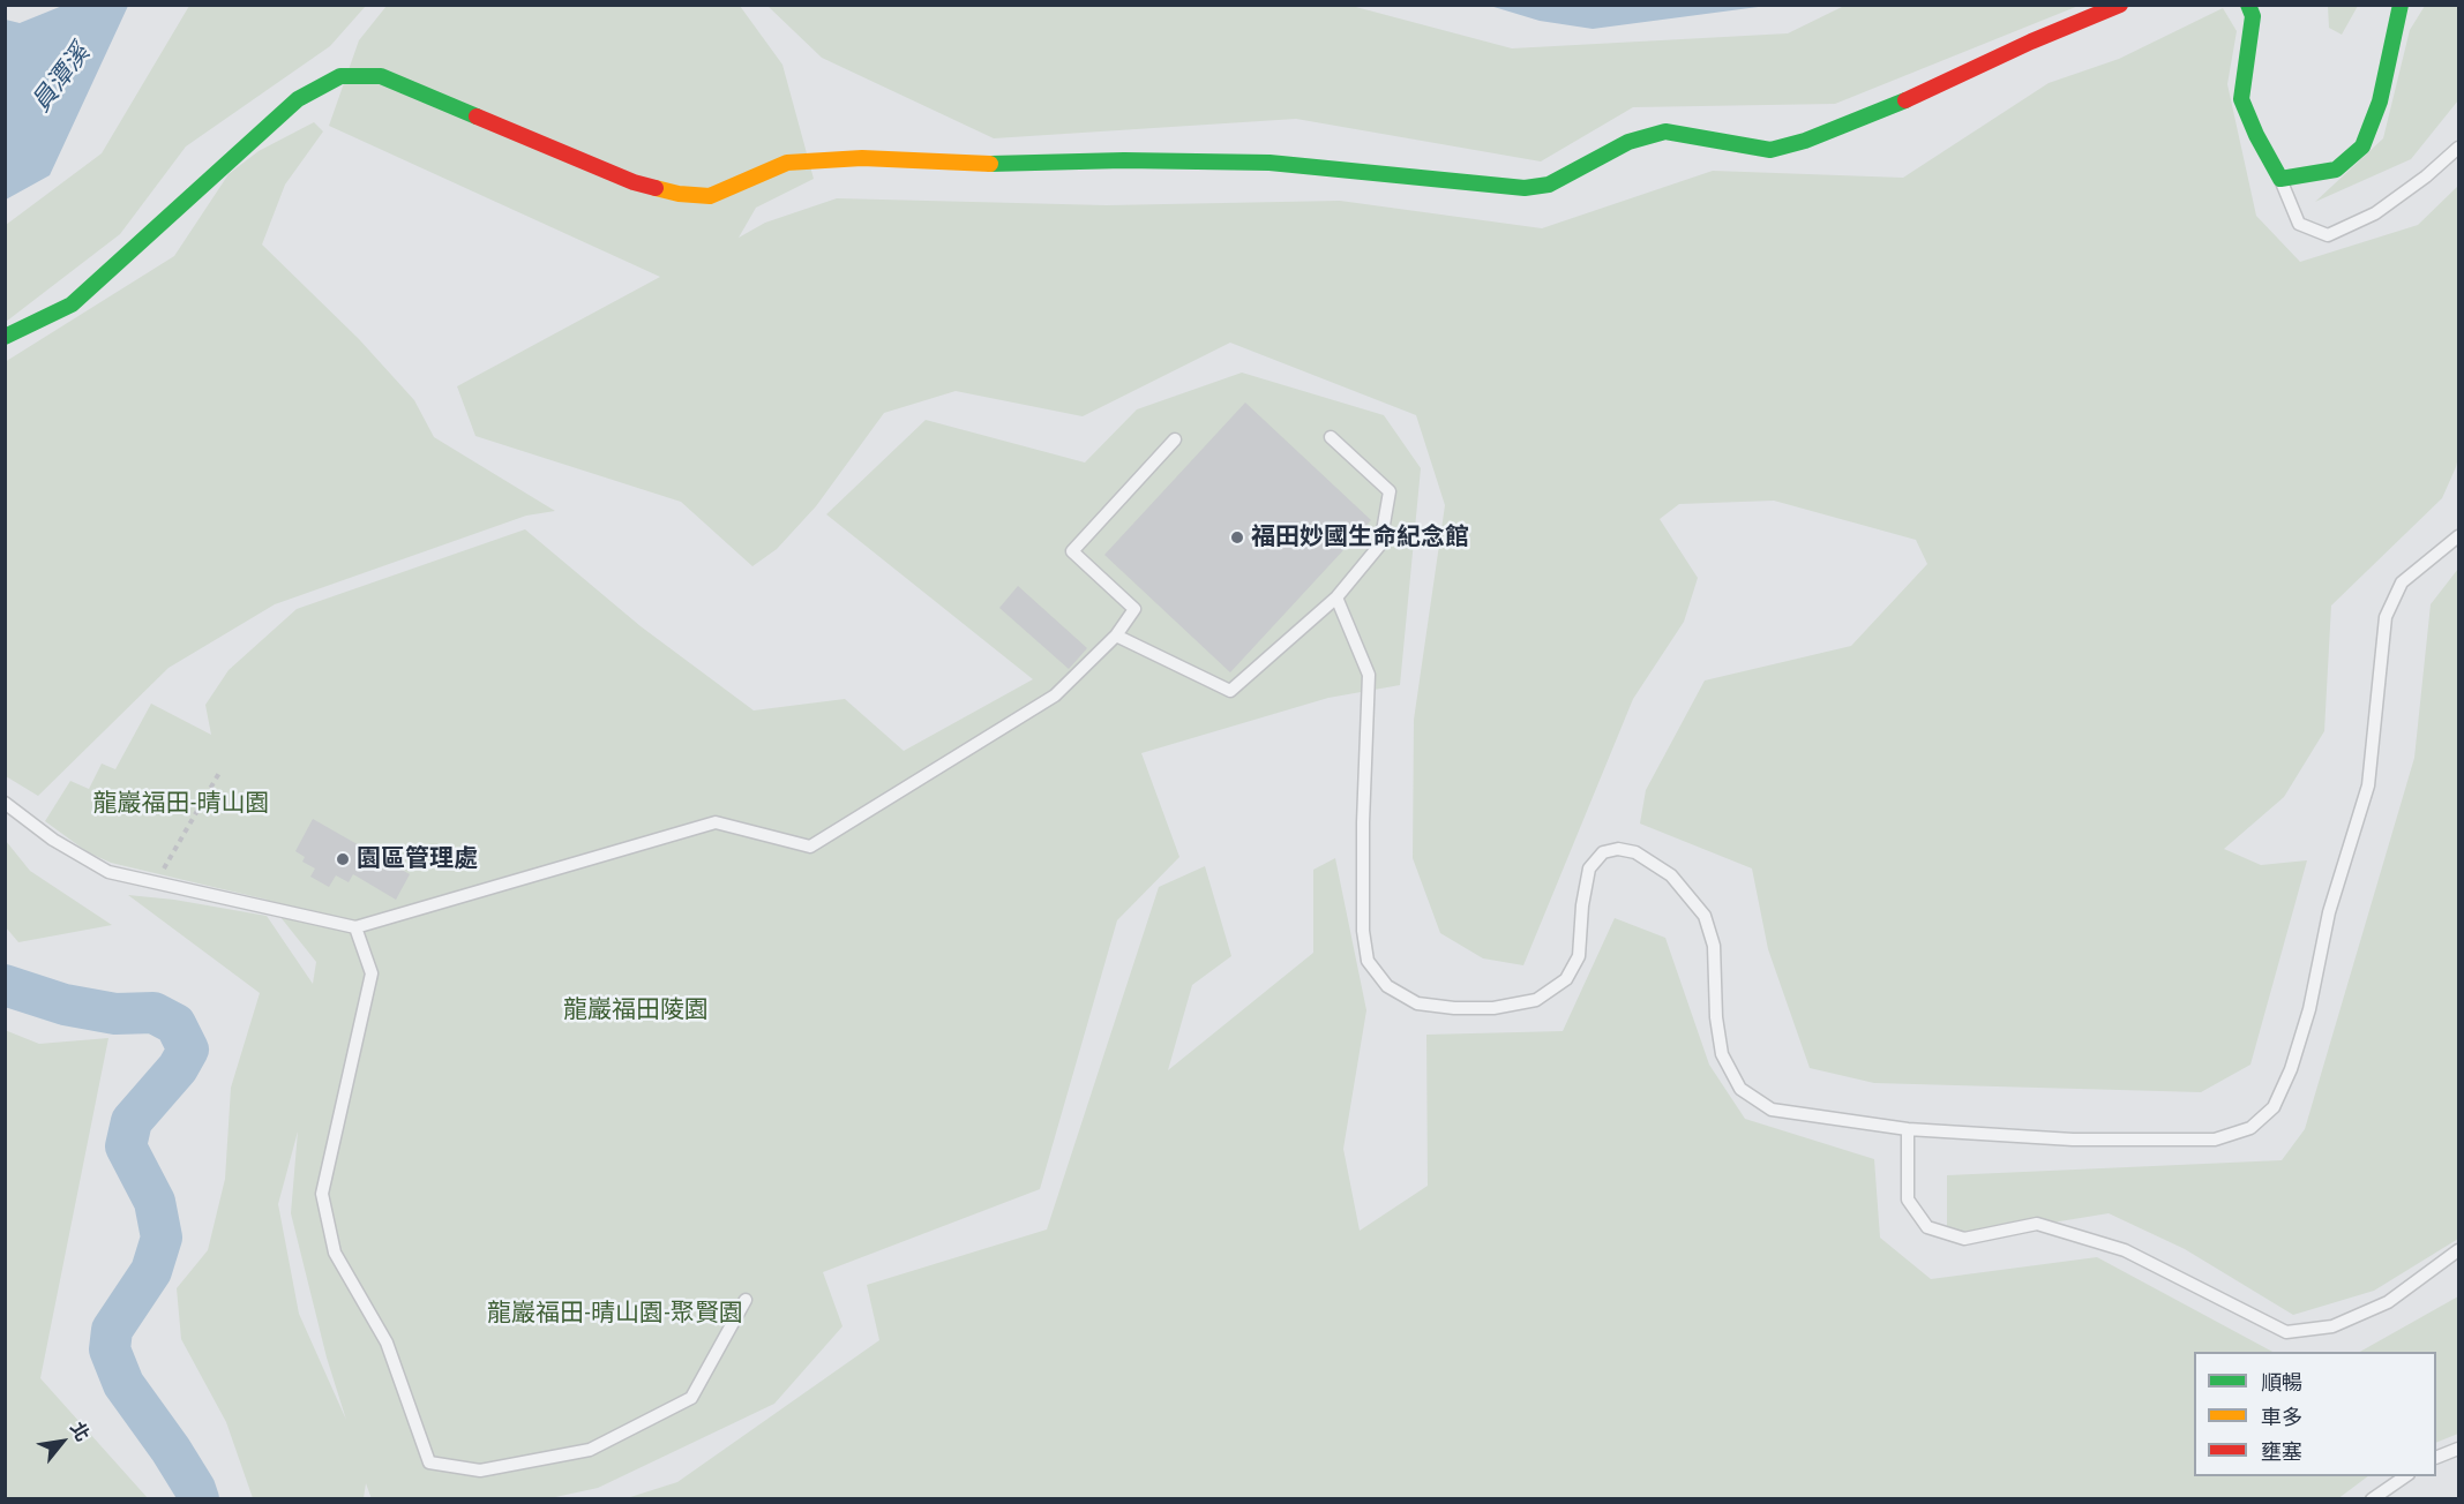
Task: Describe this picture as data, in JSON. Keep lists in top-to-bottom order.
{
  "water": ["員潭溪"],
  "parks": ["龍巖福田-晴山園", "龍巖福田陵園", "龍巖福田-晴山園-聚賢園"],
  "places": ["福田妙國生命紀念館", "園區管理處"],
  "legend": ["順暢", "車多", "壅塞"],
  "north": "top right"
}
